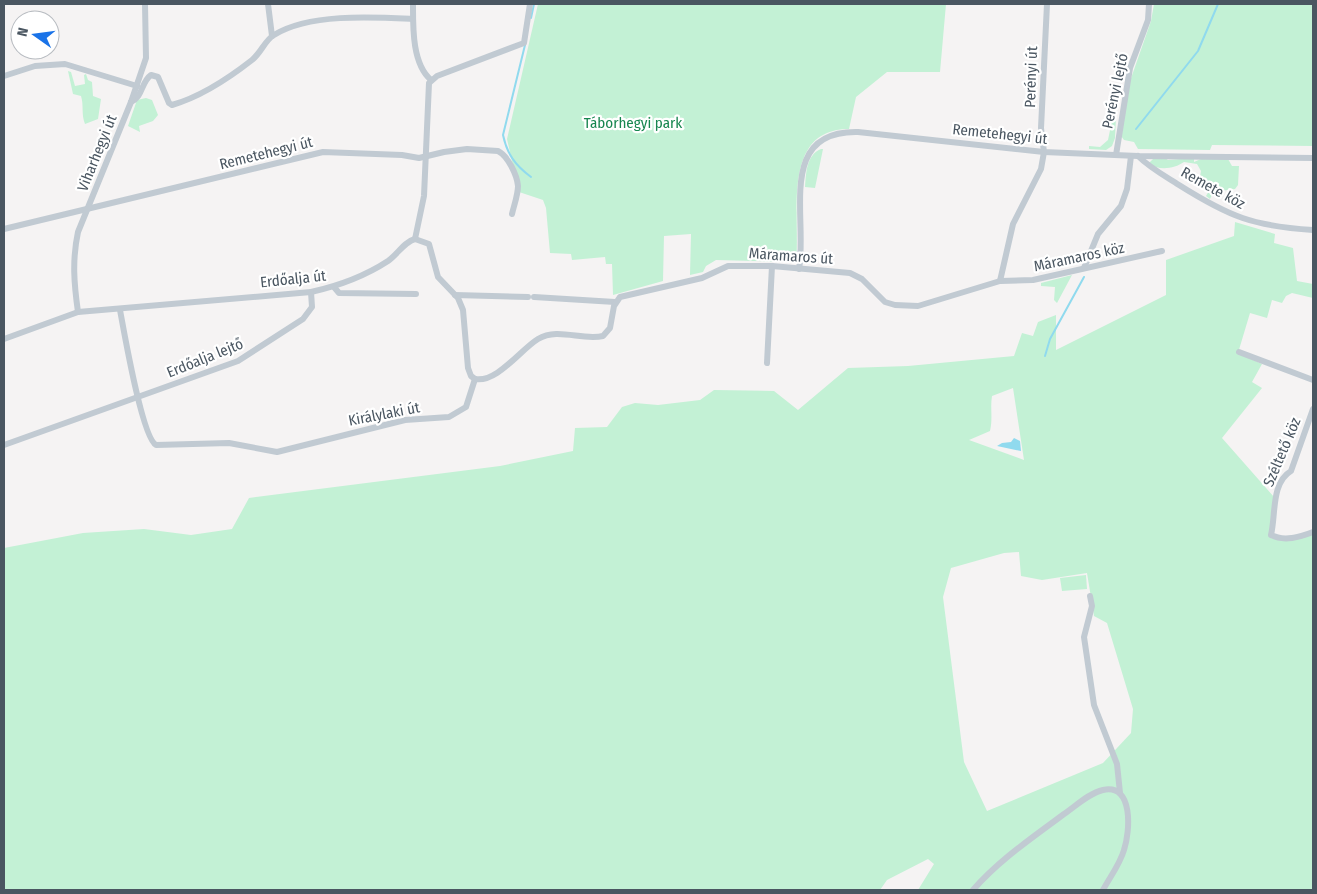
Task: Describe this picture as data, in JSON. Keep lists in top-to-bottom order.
{
  "streets": {
    "street": [
      "Perényi út",
      "Perényi lejtő",
      "Remetehegyi út",
      "Viharhegyi út",
      "Remete köz",
      "Máramaros út",
      "Máramaros köz",
      "Erdőalja út",
      "Erdőalja lejtő",
      "Királylaki út",
      "Széltető köz"
    ]
  },
  "crossings": [
    ["Perényi út", "Remetehegyi út"],
    ["Perényi lejtő", "Remetehegyi út"],
    ["Remetehegyi út", "Viharhegyi út"],
    ["Remetehegyi út", "Remete köz"],
    ["Remetehegyi út", "Máramaros út"],
    ["Viharhegyi út", "Erdőalja út"],
    ["Máramaros út", "Máramaros köz"],
    ["Erdőalja út", "Erdőalja lejtő"],
    ["Erdőalja út", "Királylaki út"],
    ["Erdőalja lejtő", "Királylaki út"]
  ],
  "parks": ["Táborhegyi park"],
  "north": "left"
}
